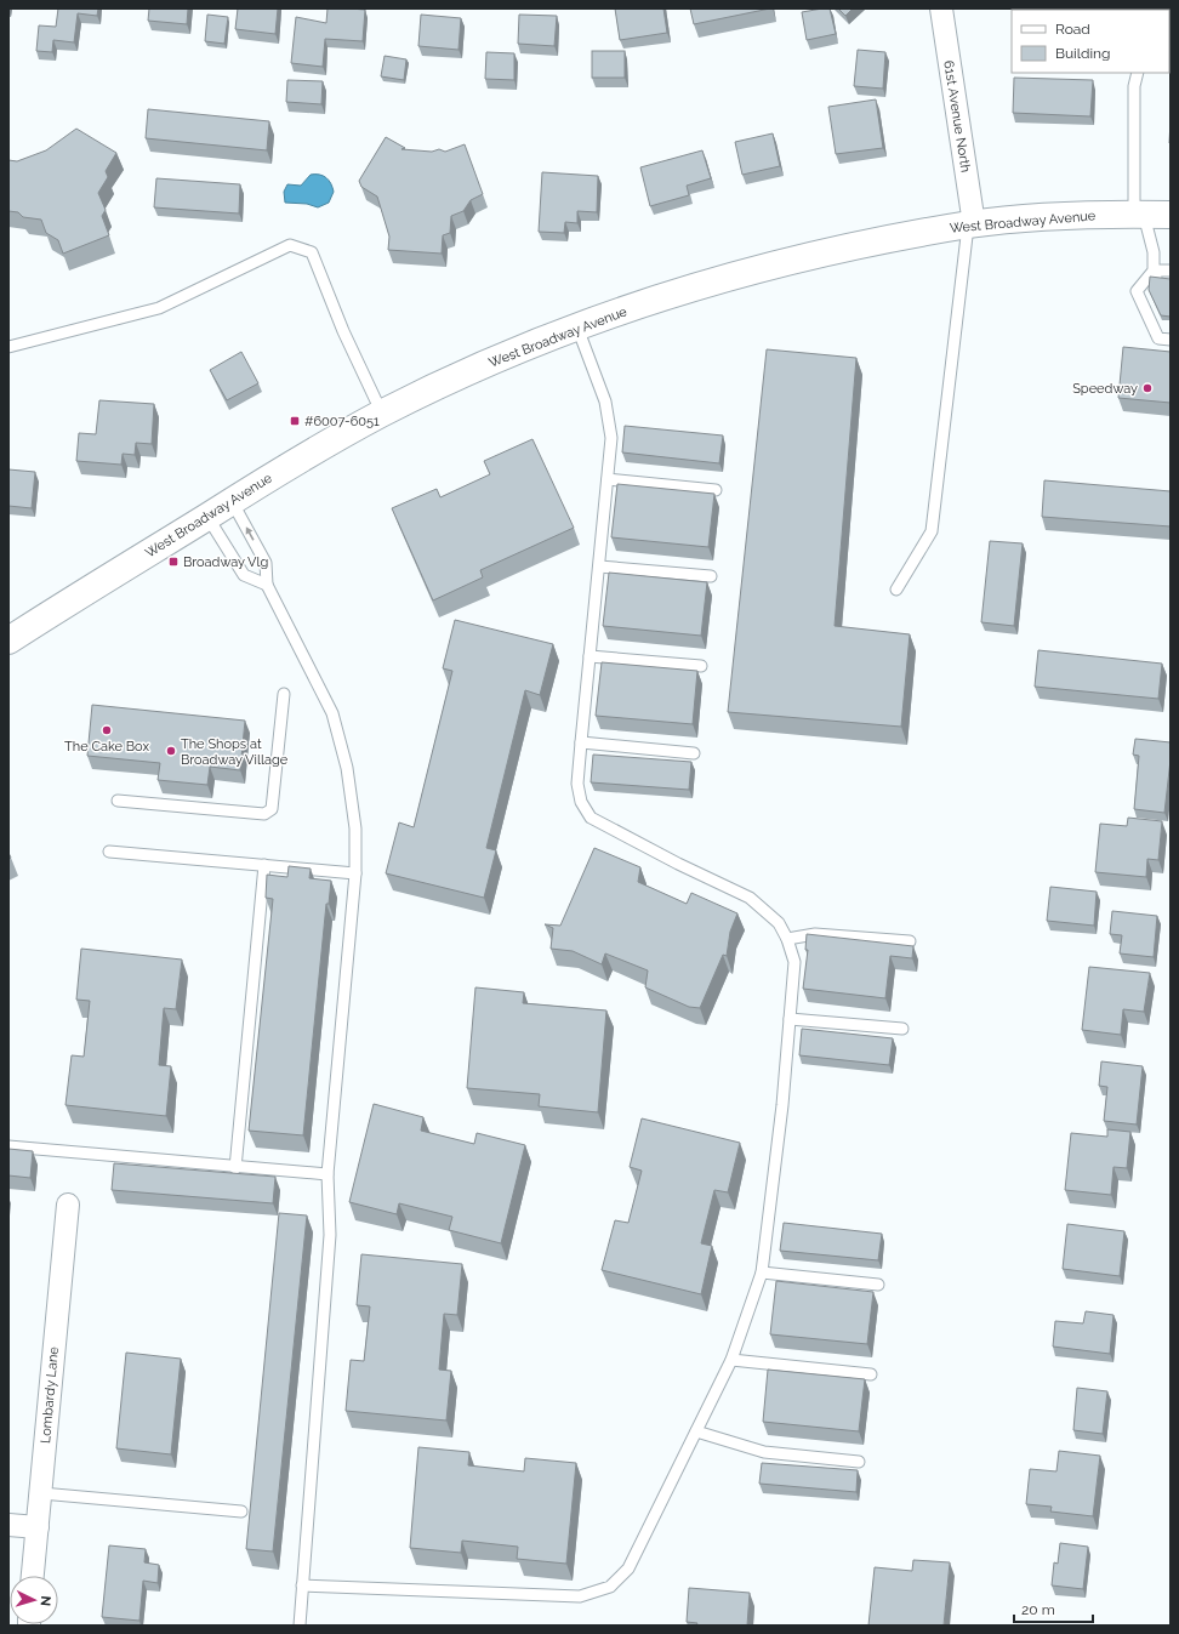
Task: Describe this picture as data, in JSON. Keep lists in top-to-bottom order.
{
  "streets": {
    "street": ["61st Avenue North", "West Broadway Avenue", "Lombardy Lane"]
  },
  "crossings": [
    ["61st Avenue North", "West Broadway Avenue"]
  ],
  "places": {
    "other": ["Speedway", "The Cake Box", "The Shops at Broadway Village"],
    "transit": ["#6007-6051", "Broadway Vlg"]
  },
  "legend": ["Road", "Building"],
  "scale_bar": "20 m",
  "north": "right"
}
